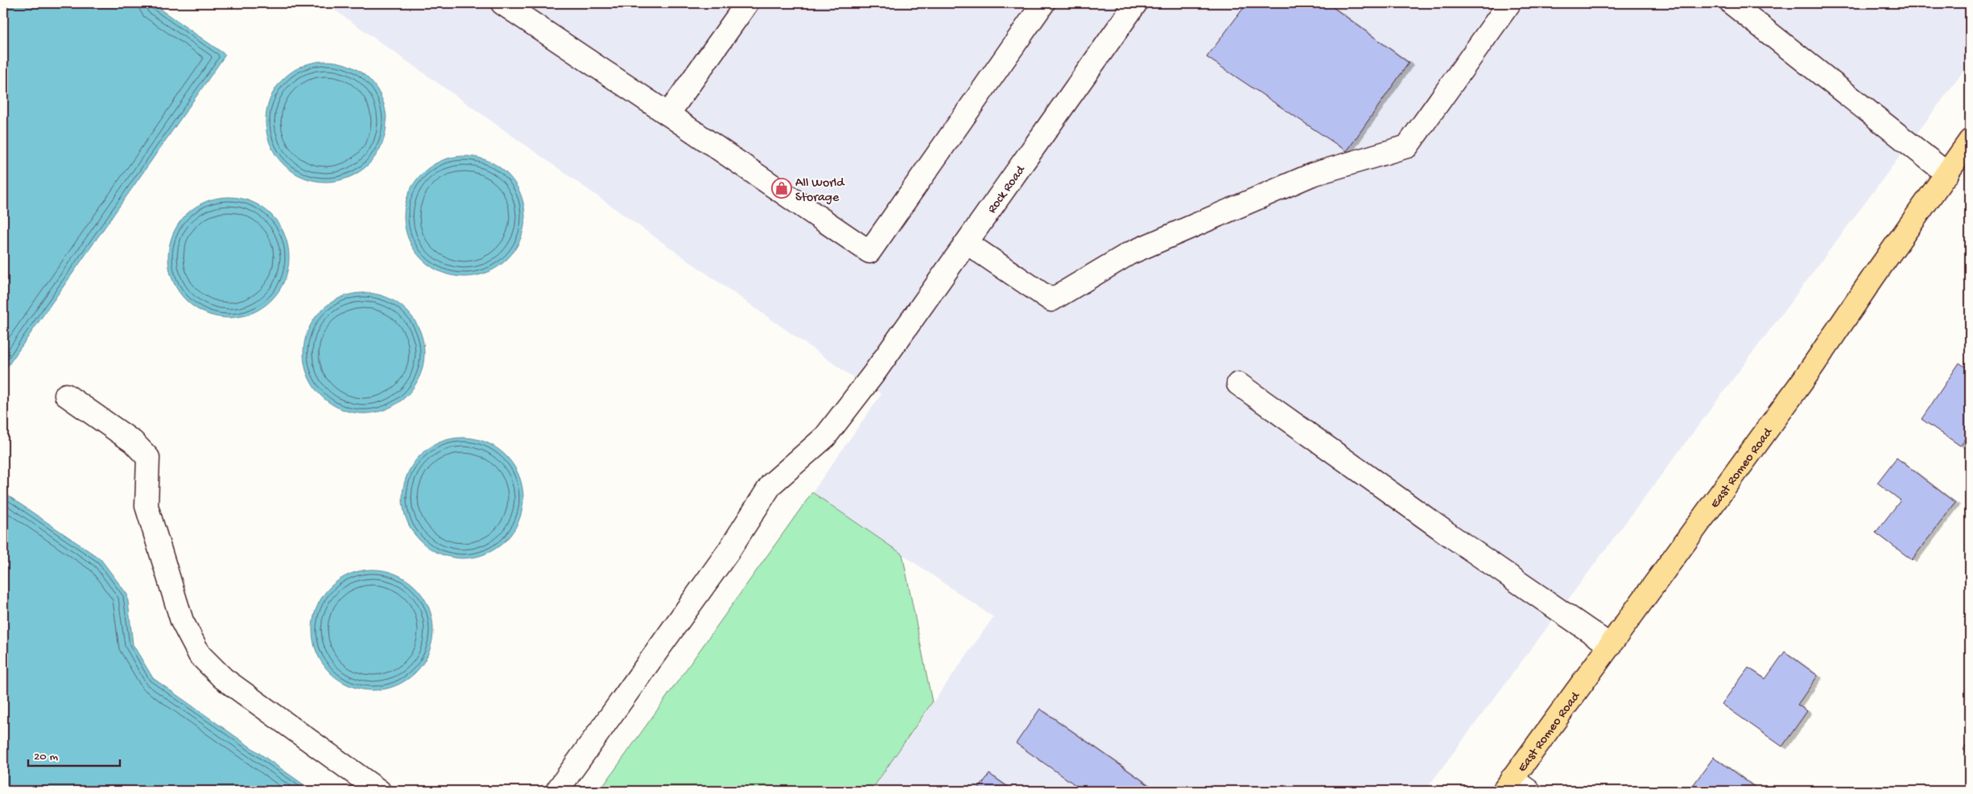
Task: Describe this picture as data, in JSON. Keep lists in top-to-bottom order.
{
  "streets": {
    "main road": ["East Romeo Road"],
    "street": ["Rock Road"]
  },
  "places": {
    "shop": ["All World Storage"]
  },
  "scale_bar": "20 m"
}
